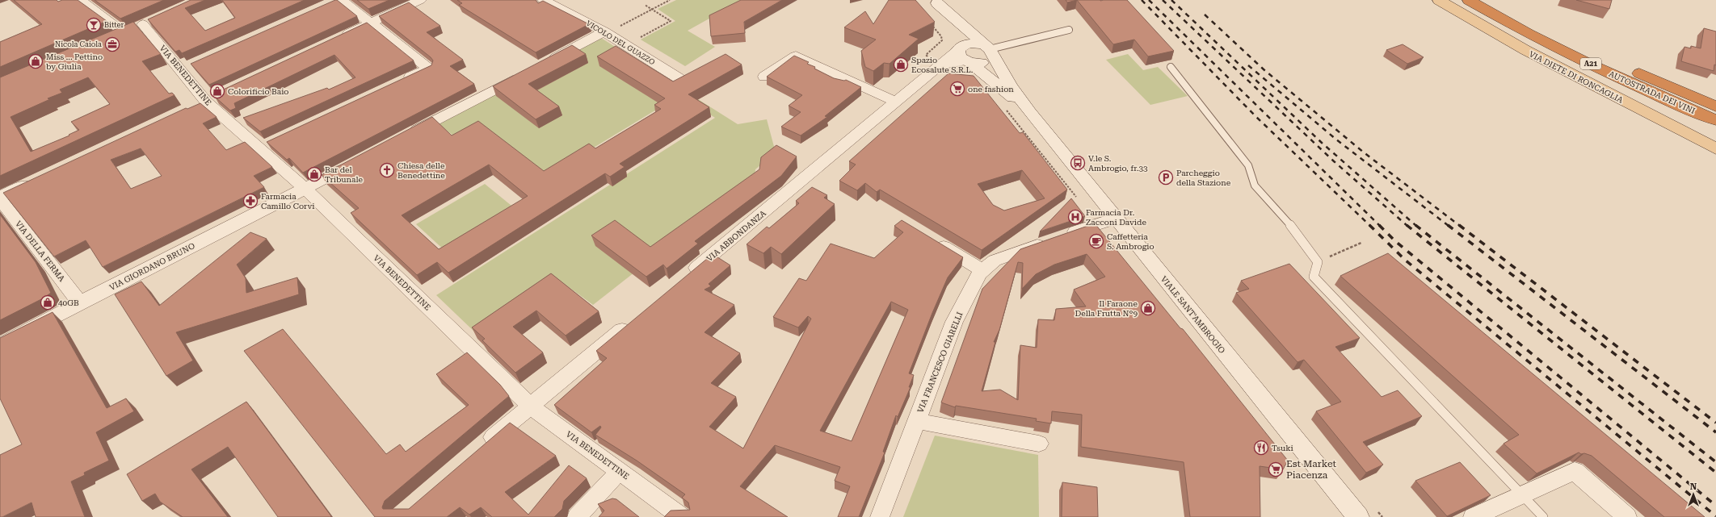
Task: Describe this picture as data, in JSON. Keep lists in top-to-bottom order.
{
  "streets": {
    "highway": ["A21", "AUTOSTRADA DEI VINI"],
    "main road": ["VIA DIETE DI RONCAGLIA", "VIALE SANT'AMBROGIO"],
    "street": [
      "VICOLO DEL GUAZZO",
      "VIA BENEDETTINE",
      "VIA ABBONDANZA",
      "VIA DELLA FERMA",
      "VIA GIORDANO BRUNO",
      "VIA FRANCESCO GIARELLI"
    ]
  },
  "crossings": [
    ["VIA BENEDETTINE", "VIA GIORDANO BRUNO"],
    ["VIA ABBONDANZA", "VIALE SANT'AMBROGIO"],
    ["VIA DELLA FERMA", "VIA GIORDANO BRUNO"],
    ["VIALE SANT'AMBROGIO", "VIA FRANCESCO GIARELLI"]
  ],
  "places": {
    "bar": ["Bitter"],
    "office": ["Nicola Caiola"],
    "shop": [
      "Miss ... Pettino by Giulia",
      "Spazio Ecosalute S.R.L.",
      "Colorificio Baio",
      "Bar del Tribunale",
      "40GB",
      "Il Faraone Della Frutta N°9"
    ],
    "supermarket": ["one fashion", "Est Market Piacenza"],
    "bus stop": ["V.le S. Ambrogio, fr.33"],
    "church": ["Chiesa delle Benedettine"],
    "parking": ["Parcheggio della Stazione"],
    "pharmacy": ["Farmacia Camillo Corvi"],
    "hospital": ["Farmacia Dr. Zacconi Davide"],
    "cafe": ["Caffetteria S. Ambrogio"],
    "restaurant": ["Tsuki"]
  },
  "north": "top"
}
